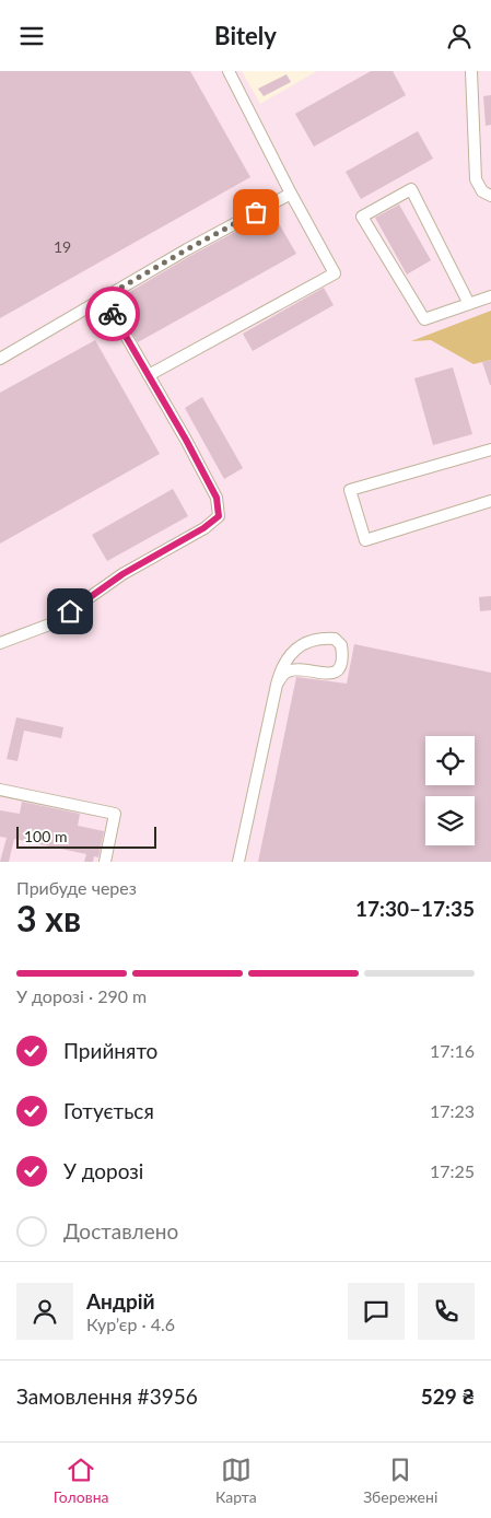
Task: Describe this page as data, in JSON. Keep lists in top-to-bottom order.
{
  "house_numbers": ["19"],
  "scale_bar": "100 m",
  "page": {
    "header": "Bitely",
    "scale": "100 m",
    "heading": ["3 хв", "Прибуде через", "17:30–17:35"],
    "panel": [
      "Андрій",
      "Кур’єр · 4.6",
      "Замовлення #3956",
      "529 ₴"
    ],
    "bar": "У дорозі · 290 m",
    "list": [
      ["Прийнято", "17:16"],
      ["Готується", "17:23"],
      ["У дорозі", "17:25"],
      "Доставлено"
    ],
    "tabs": ["Головна", "Карта", "Збережені"]
  }
}
